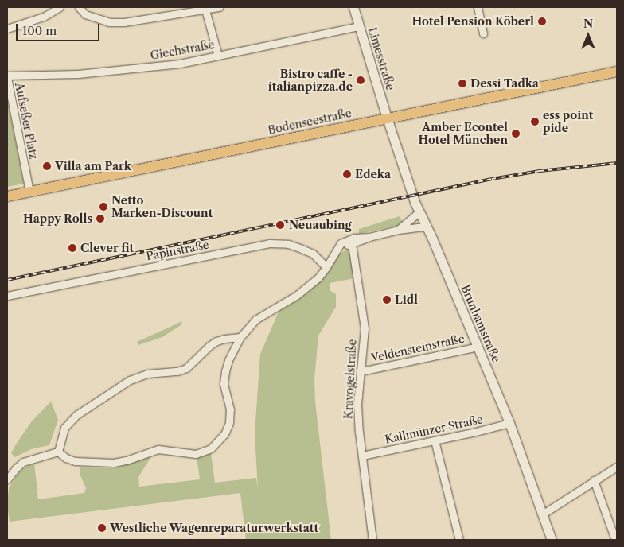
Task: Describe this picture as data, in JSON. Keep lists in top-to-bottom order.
{
  "streets": {
    "main road": ["Bodenseestraße"],
    "street": [
      "Giechstraße",
      "Limesstraße",
      "Aufseßer Platz",
      "Papinstraße",
      "Brunhamstraße",
      "Veldensteinstraße",
      "Kravogelstraße",
      "Kallmünzer Straße"
    ]
  },
  "crossings": [
    ["Giechstraße", "Limesstraße"],
    ["Giechstraße", "Aufseßer Platz"],
    ["Limesstraße", "Bodenseestraße"],
    ["Limesstraße", "Brunhamstraße"],
    ["Aufseßer Platz", "Bodenseestraße"],
    ["Bodenseestraße", "Brunhamstraße"],
    ["Brunhamstraße", "Veldensteinstraße"],
    ["Brunhamstraße", "Kallmünzer Straße"],
    ["Veldensteinstraße", "Kravogelstraße"],
    ["Kravogelstraße", "Kallmünzer Straße"]
  ],
  "places": [
    "Hotel Pension Köberl",
    "Bistro caffe - italianpizza.de",
    "Dessi Tadka",
    "ess point pide",
    "Amber Econtel Hotel München",
    "Villa am Park",
    "Edeka",
    "Netto Marken-Discount",
    "Happy Rolls",
    "Neuaubing",
    "Clever fit",
    "Lidl",
    "Westliche Wagenreparaturwerkstatt"
  ],
  "scale_bar": "100 m",
  "north": "top"
}
